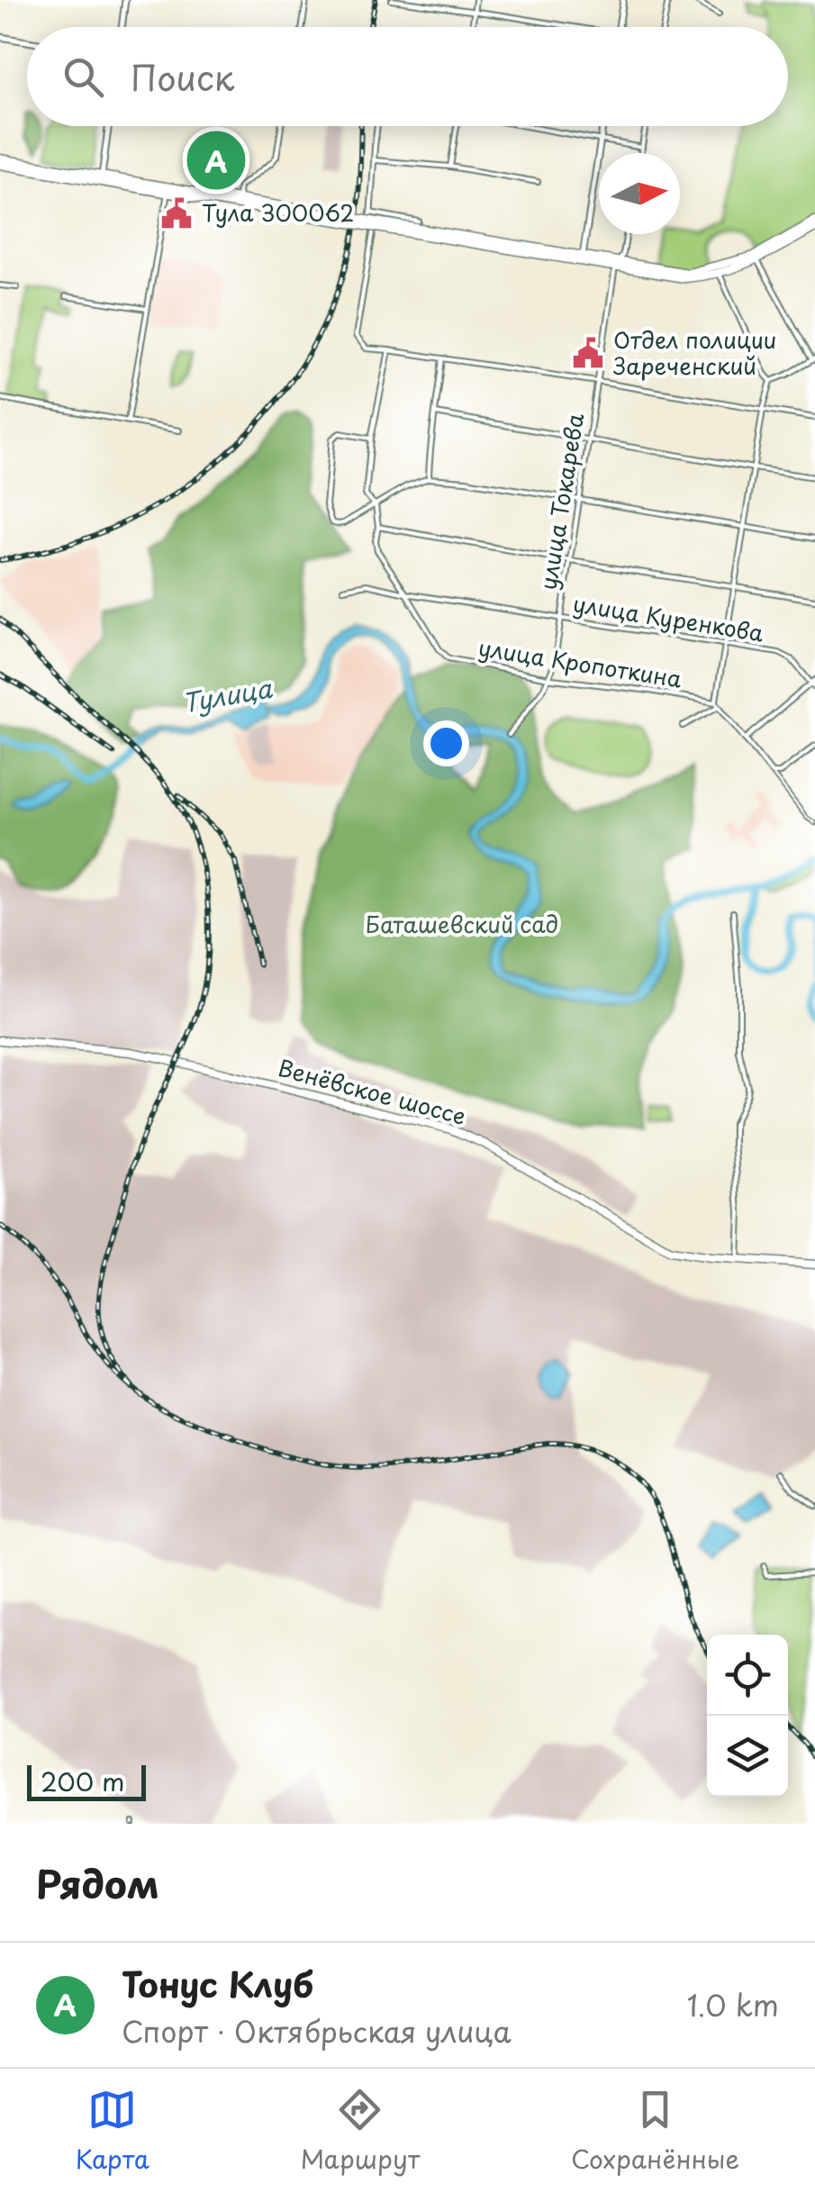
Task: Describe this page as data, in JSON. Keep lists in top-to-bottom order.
{
  "streets": {
    "main road": ["Венёвское шоссе"],
    "street": ["улица Токарева", "улица Куренкова", "улица Кропоткина"]
  },
  "crossings": [
    ["улица Токарева", "улица Куренкова"],
    ["улица Токарева", "улица Кропоткина"],
    ["улица Куренкова", "улица Кропоткина"]
  ],
  "water": ["Тулица"],
  "parks": ["Баташевский сад"],
  "places": {
    "public building": ["Тула 300062", "Отдел полиции Зареченский"]
  },
  "scale_bar": "200 m",
  "north": "right",
  "page": {
    "search": "Поиск",
    "pins": "A",
    "scale": "200 m",
    "heading": "Рядом",
    "list": [
      {
        "mark": "A",
        "name": "Тонус Клуб",
        "note": "Спорт · Октябрьская улица",
        "value": "1.0 km"
      }
    ],
    "nav": ["Карта", "Маршрут", "Сохранённые"]
  }
}
